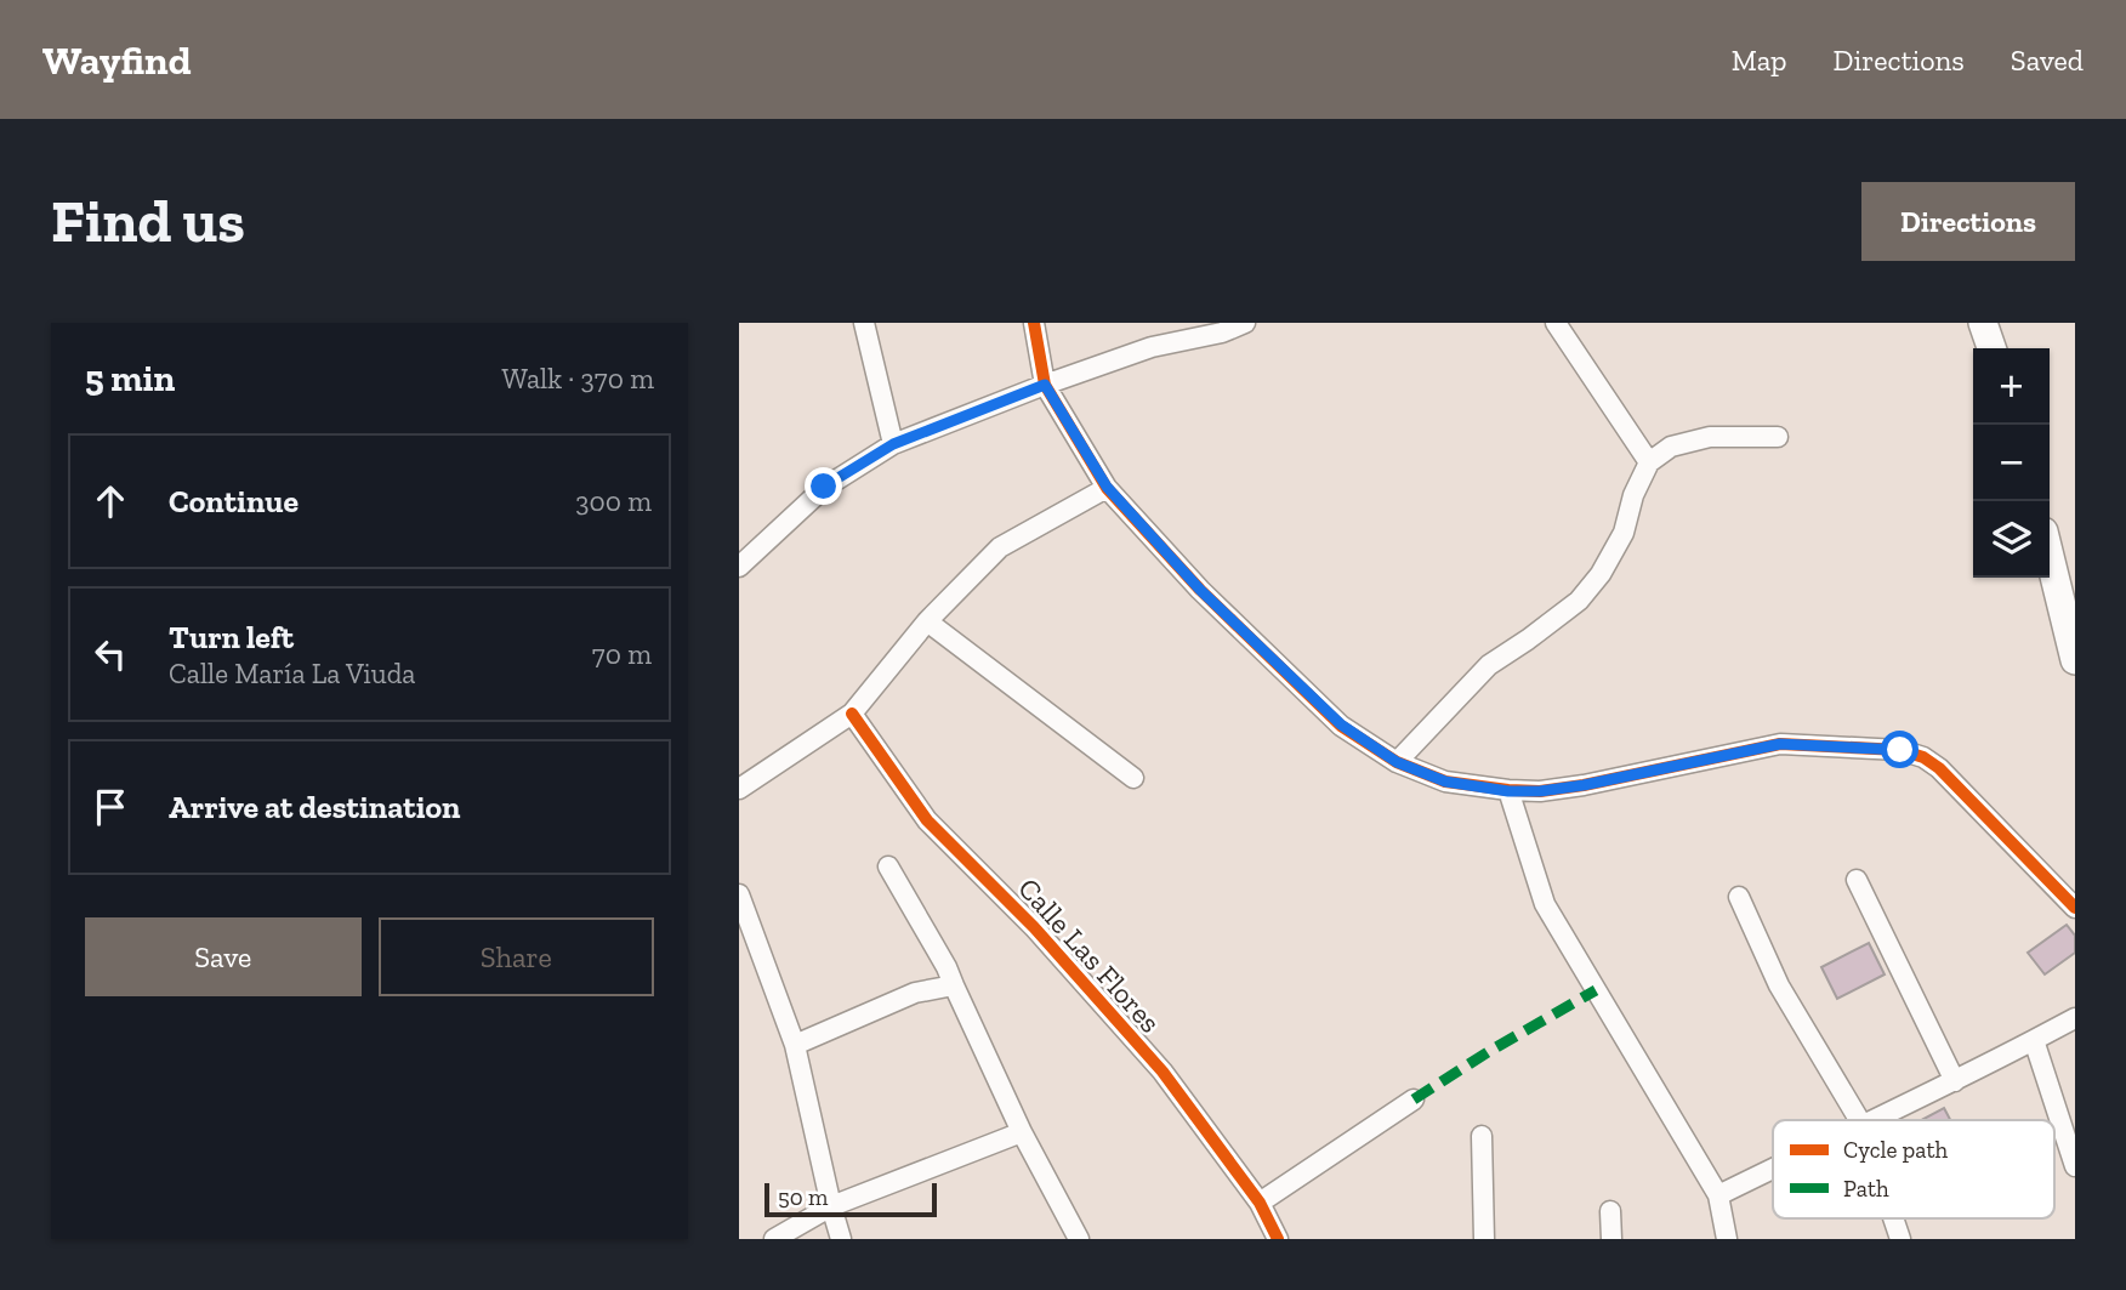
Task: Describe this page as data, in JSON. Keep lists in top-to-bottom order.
{
  "streets": {
    "street": ["Calle Las Flores"]
  },
  "legend": ["Cycle path", "Path"],
  "scale_bar": "50 m",
  "page": {
    "header": "Wayfind",
    "nav": ["Map", "Directions", "Saved"],
    "buttons": [
      "Directions",
      ["Save", "Share"]
    ],
    "title": "Find us",
    "heading": ["5 min", "Walk · 370 m"],
    "map_buttons": ["+", "−"],
    "list": [
      ["Continue", "300 m"],
      ["Turn left", "Calle María La Viuda", "70 m"],
      "Arrive at destination"
    ],
    "scale": "50 m"
  }
}
